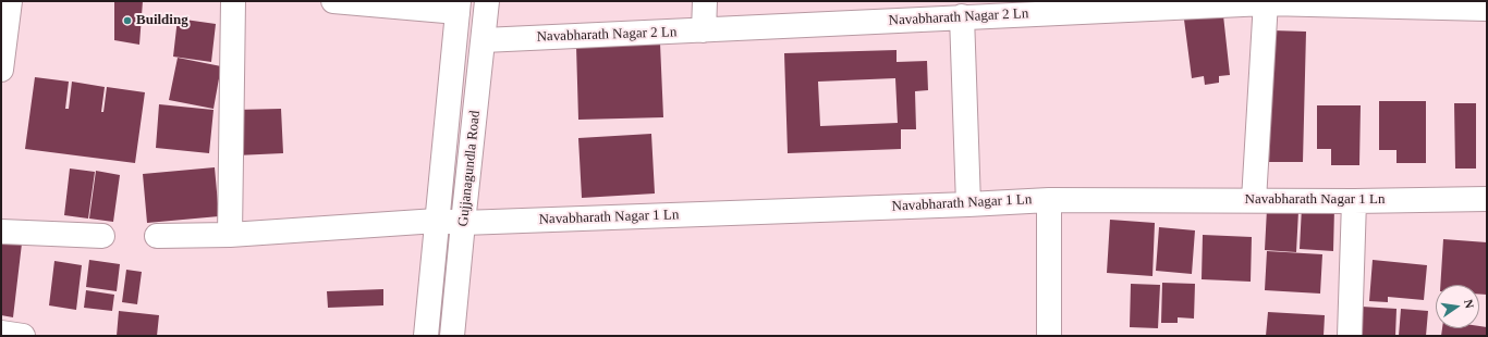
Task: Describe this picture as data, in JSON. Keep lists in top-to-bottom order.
{
  "streets": {
    "street": ["Navabharath Nagar 2 Ln", "Gujjanagundla Road", "Navabharath Nagar 1 Ln"]
  },
  "crossings": [
    ["Navabharath Nagar 2 Ln", "Gujjanagundla Road"],
    ["Gujjanagundla Road", "Navabharath Nagar 1 Ln"]
  ],
  "places": ["Building"],
  "north": "right"
}
